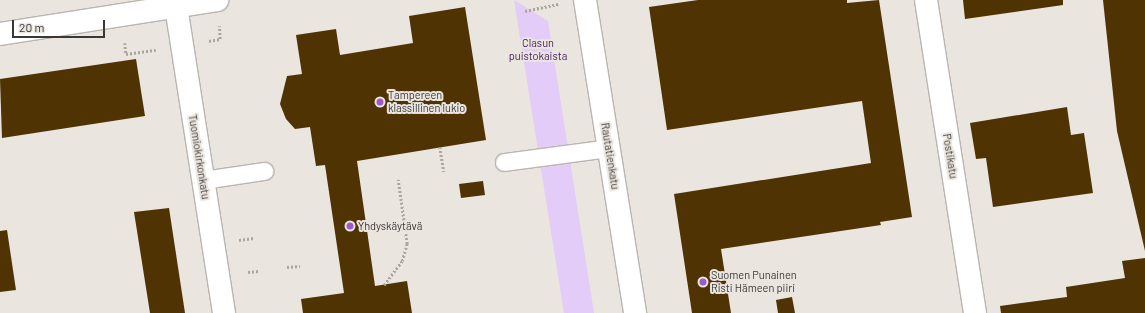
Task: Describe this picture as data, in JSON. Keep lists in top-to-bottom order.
{
  "streets": {
    "street": ["Rautatienkatu", "Postikatu", "Tuomiokirkonkatu"]
  },
  "parks": ["Clasun puistokaista"],
  "places": ["Tampereen klassillinen lukio", "Yhdyskäytävä", "Suomen Punainen Risti Hämeen piiri"],
  "scale_bar": "20 m"
}
